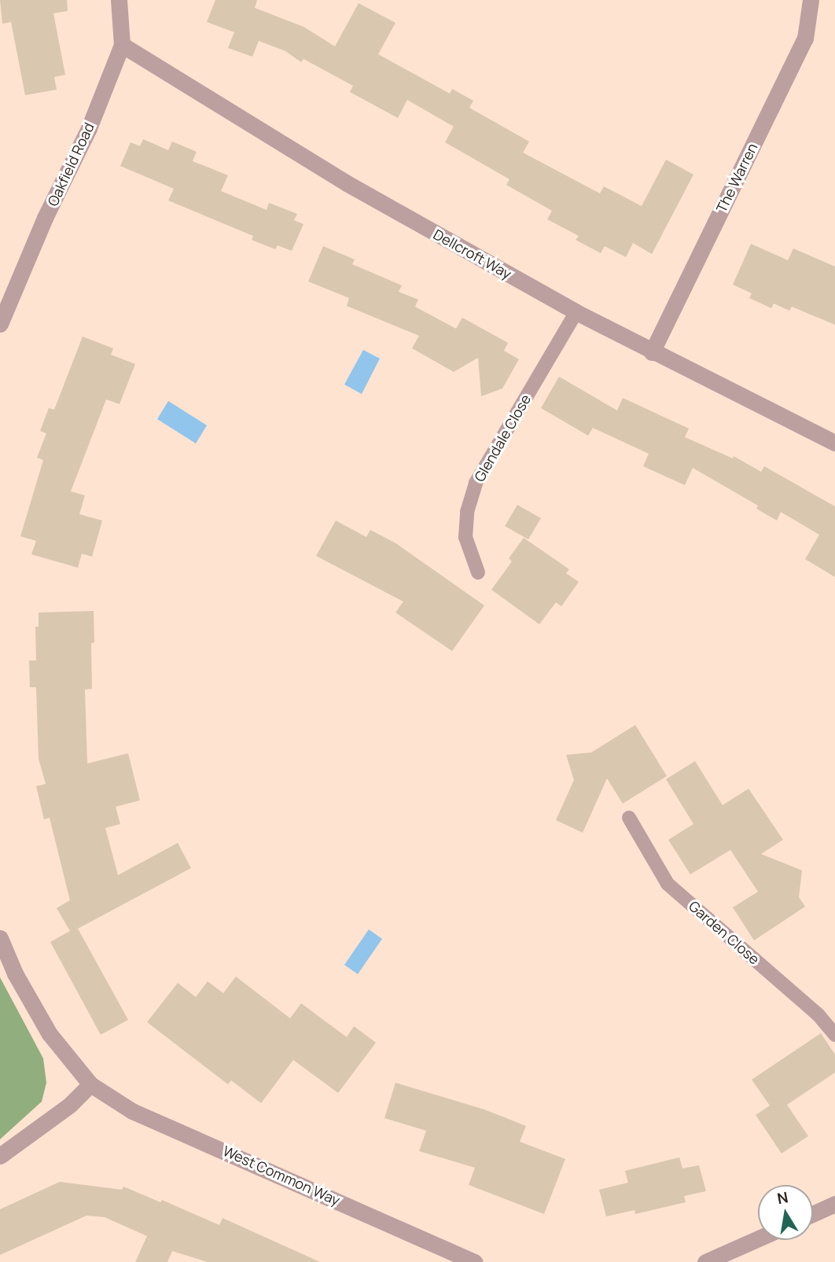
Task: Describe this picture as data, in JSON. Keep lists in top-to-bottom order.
{
  "streets": {
    "street": [
      "Oakfield Road",
      "The Warren",
      "Dellcroft Way",
      "West Common Way"
    ],
    "lane": ["Glendale Close", "Garden Close"]
  },
  "crossings": [
    ["Oakfield Road", "Dellcroft Way"],
    ["The Warren", "Dellcroft Way"],
    ["Dellcroft Way", "Glendale Close"]
  ],
  "north": "top"
}
